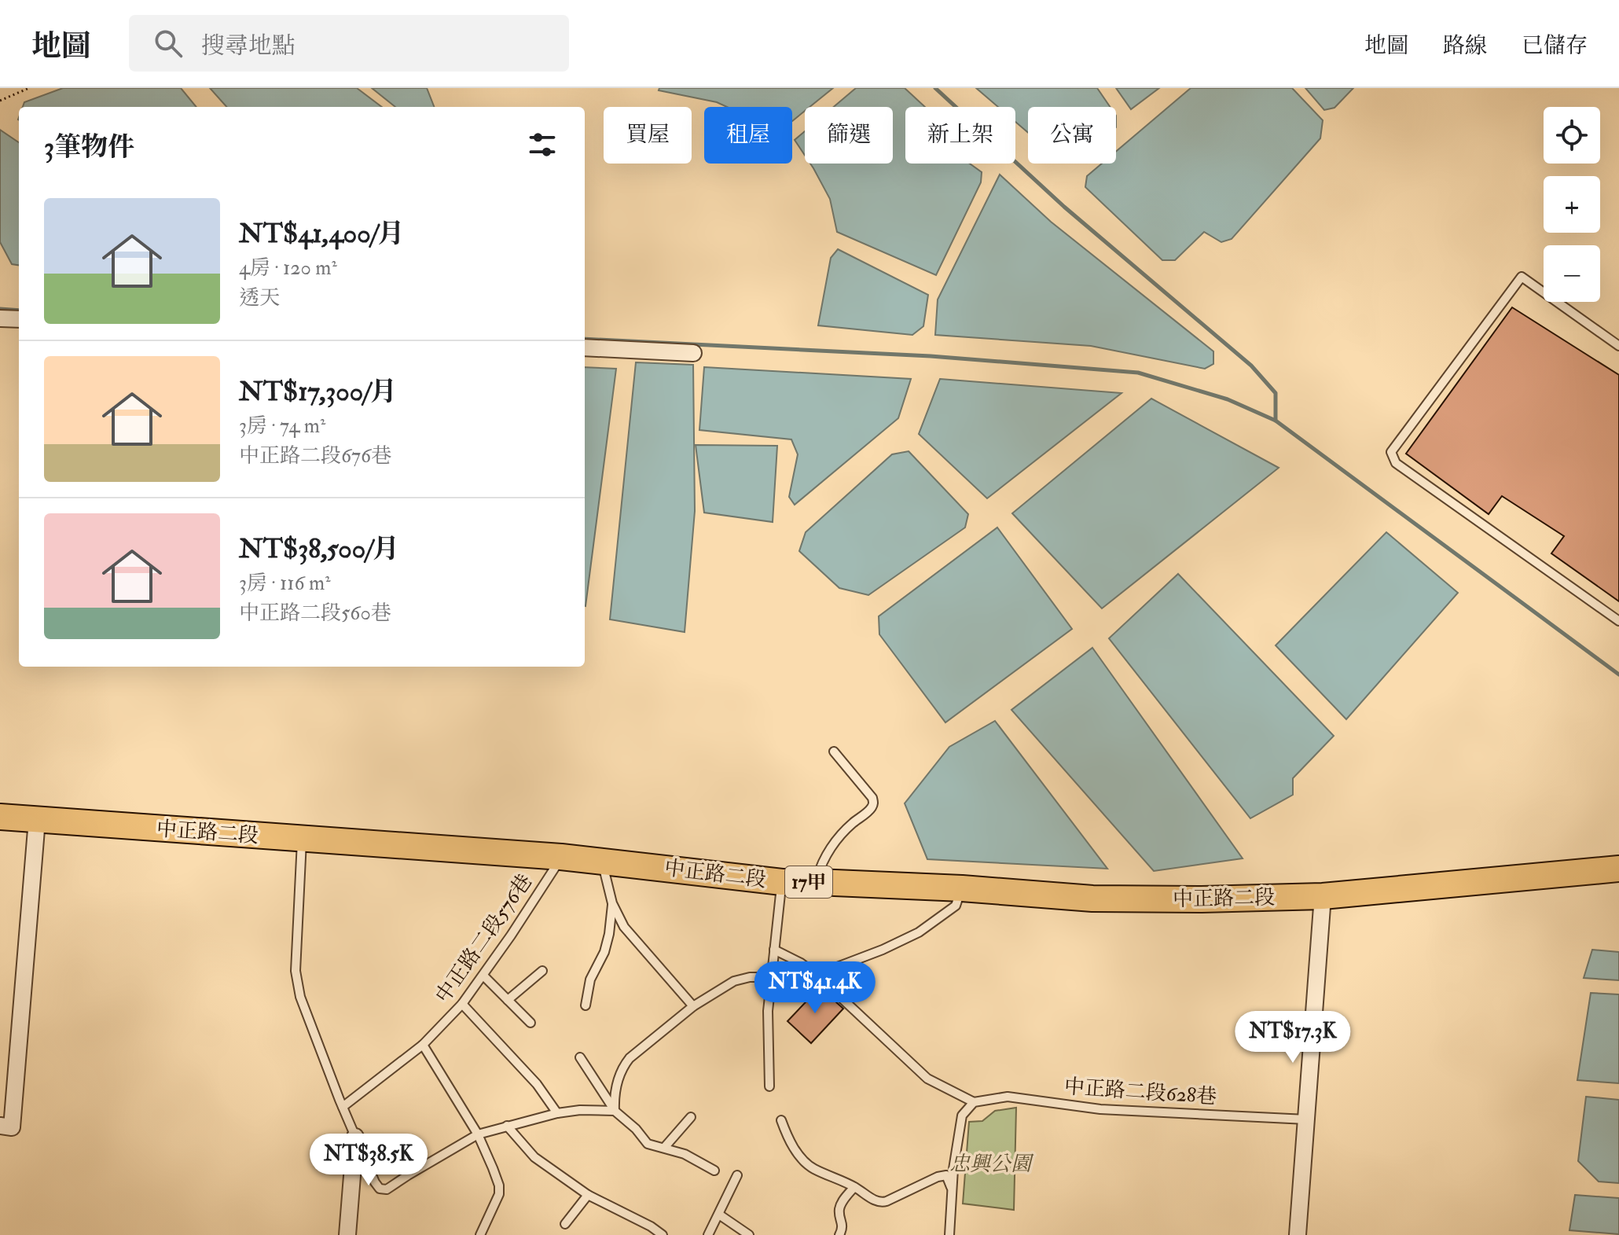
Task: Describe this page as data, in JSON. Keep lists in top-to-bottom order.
{
  "streets": {
    "main road": ["中正路二段", "17甲"],
    "lane": ["中正路二段576巷", "中正路二段628巷"]
  },
  "crossings": [
    ["中正路二段", "中正路二段576巷"]
  ],
  "parks": ["忠興公園"],
  "page": {
    "header": "地圖",
    "search": "搜尋地點",
    "nav": ["地圖", "路線", "已儲存"],
    "map_buttons": ["+", "−"],
    "chip": [
      "買屋",
      "租屋",
      "篩選",
      "新上架",
      "公寓"
    ],
    "heading": "3筆物件",
    "list": [
      {
        "name": "NT$41,400/月",
        "note": "4房 · 120 m² · 透天"
      },
      {
        "name": "NT$17,300/月",
        "note": "3房 · 74 m² · 中正路二段676巷"
      },
      {
        "name": "NT$38,500/月",
        "note": "3房 · 116 m² · 中正路二段560巷"
      }
    ],
    "price": ["NT$41.4K", "NT$17.3K", "NT$38.5K"]
  }
}
